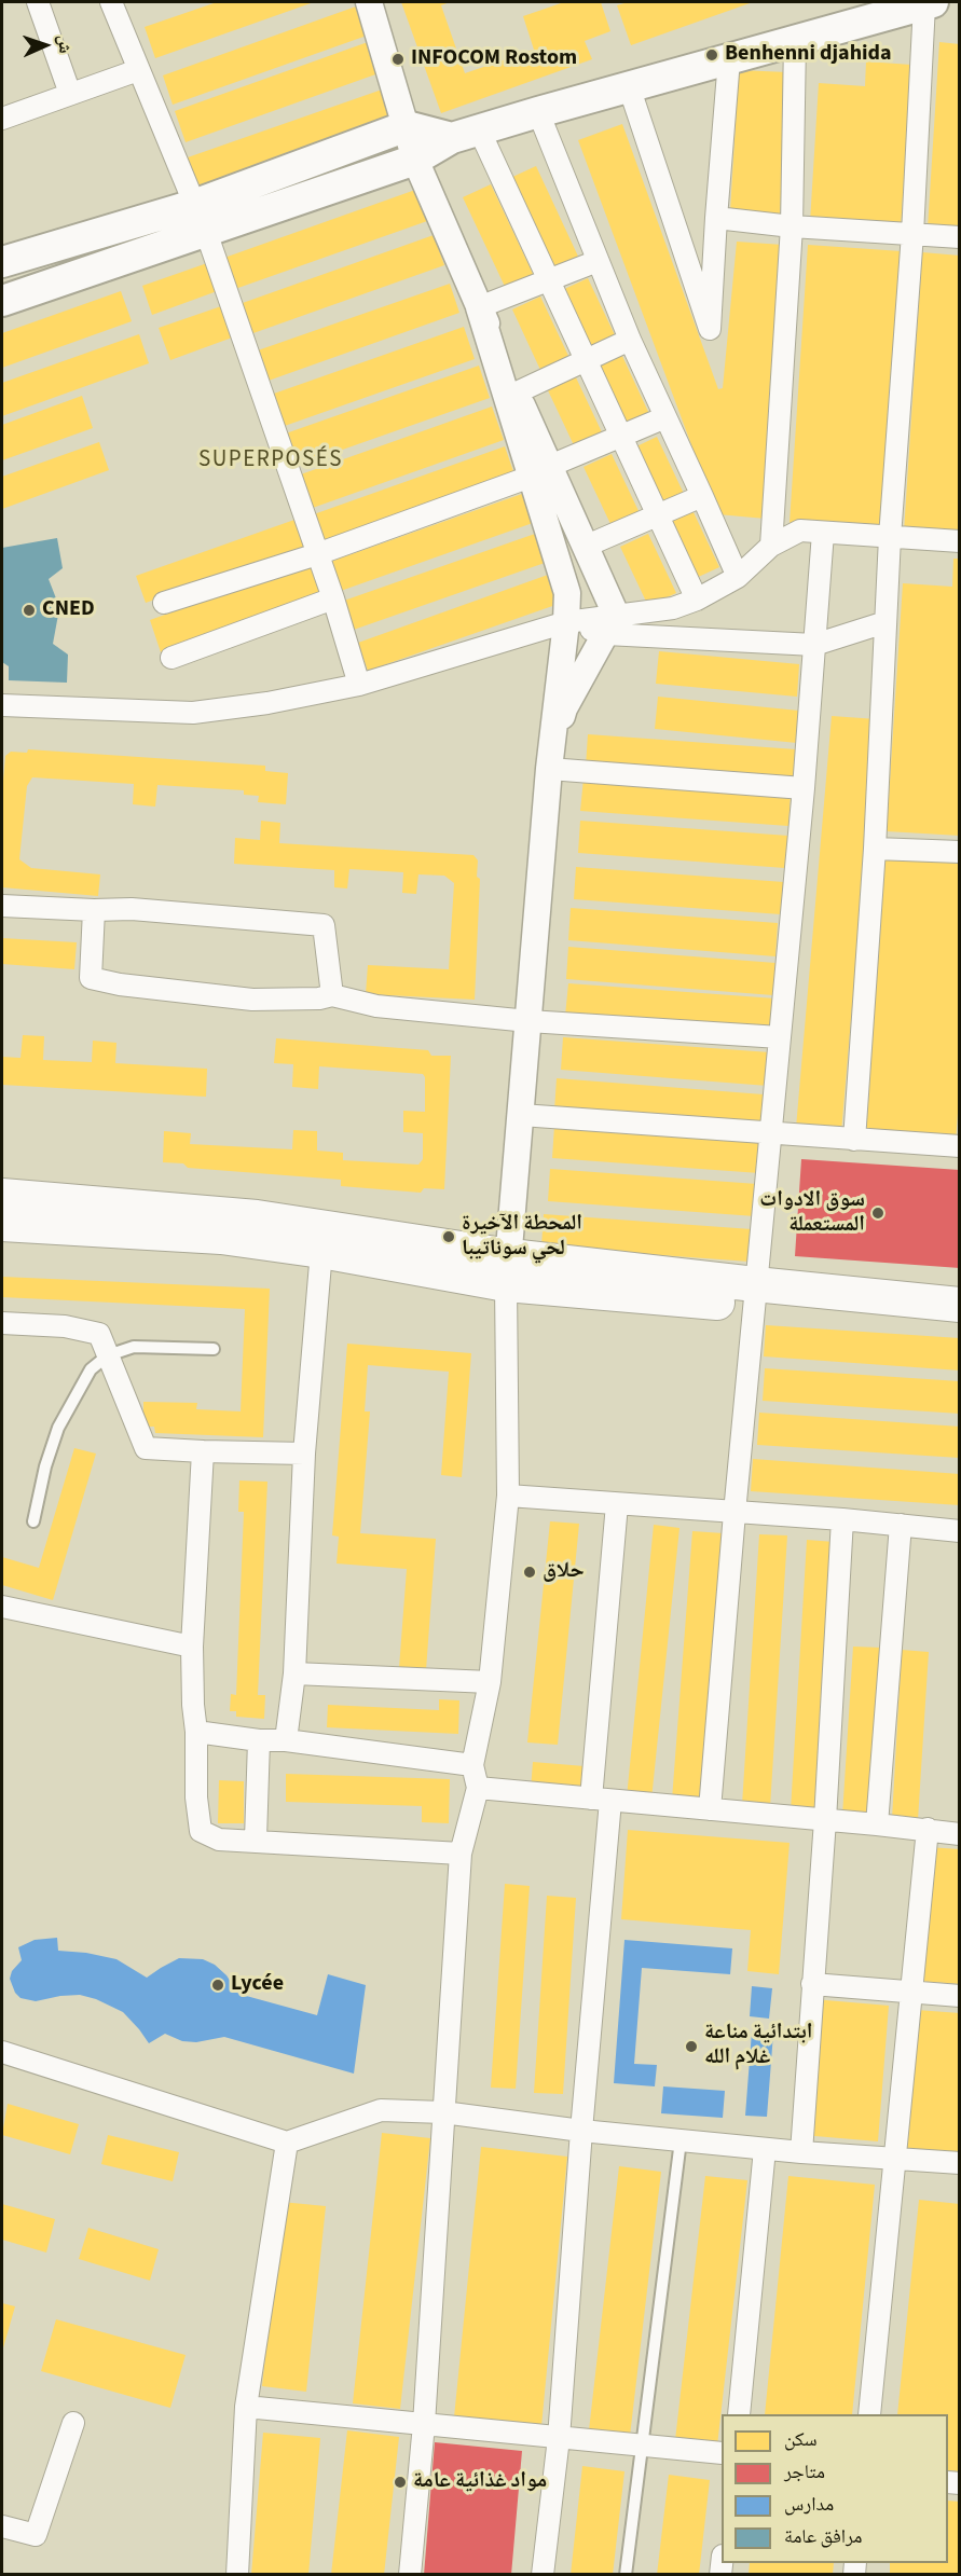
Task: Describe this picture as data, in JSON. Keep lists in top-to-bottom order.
{
  "districts": ["SUPERPOSÉS"],
  "places": [
    "Benhenni djahida",
    "INFOCOM Rostom",
    "CNED",
    "سوق الادوات المستعملة",
    "المحطة الآخيرة لحي سوناتيبا",
    "حلاق",
    "Lycée",
    "ابتدائية مناعة غلام الله",
    "مواد غذائية عامة"
  ],
  "legend": [
    "سكن",
    "متاجر",
    "مدارس",
    "مرافق عامة"
  ],
  "north": "right"
}
